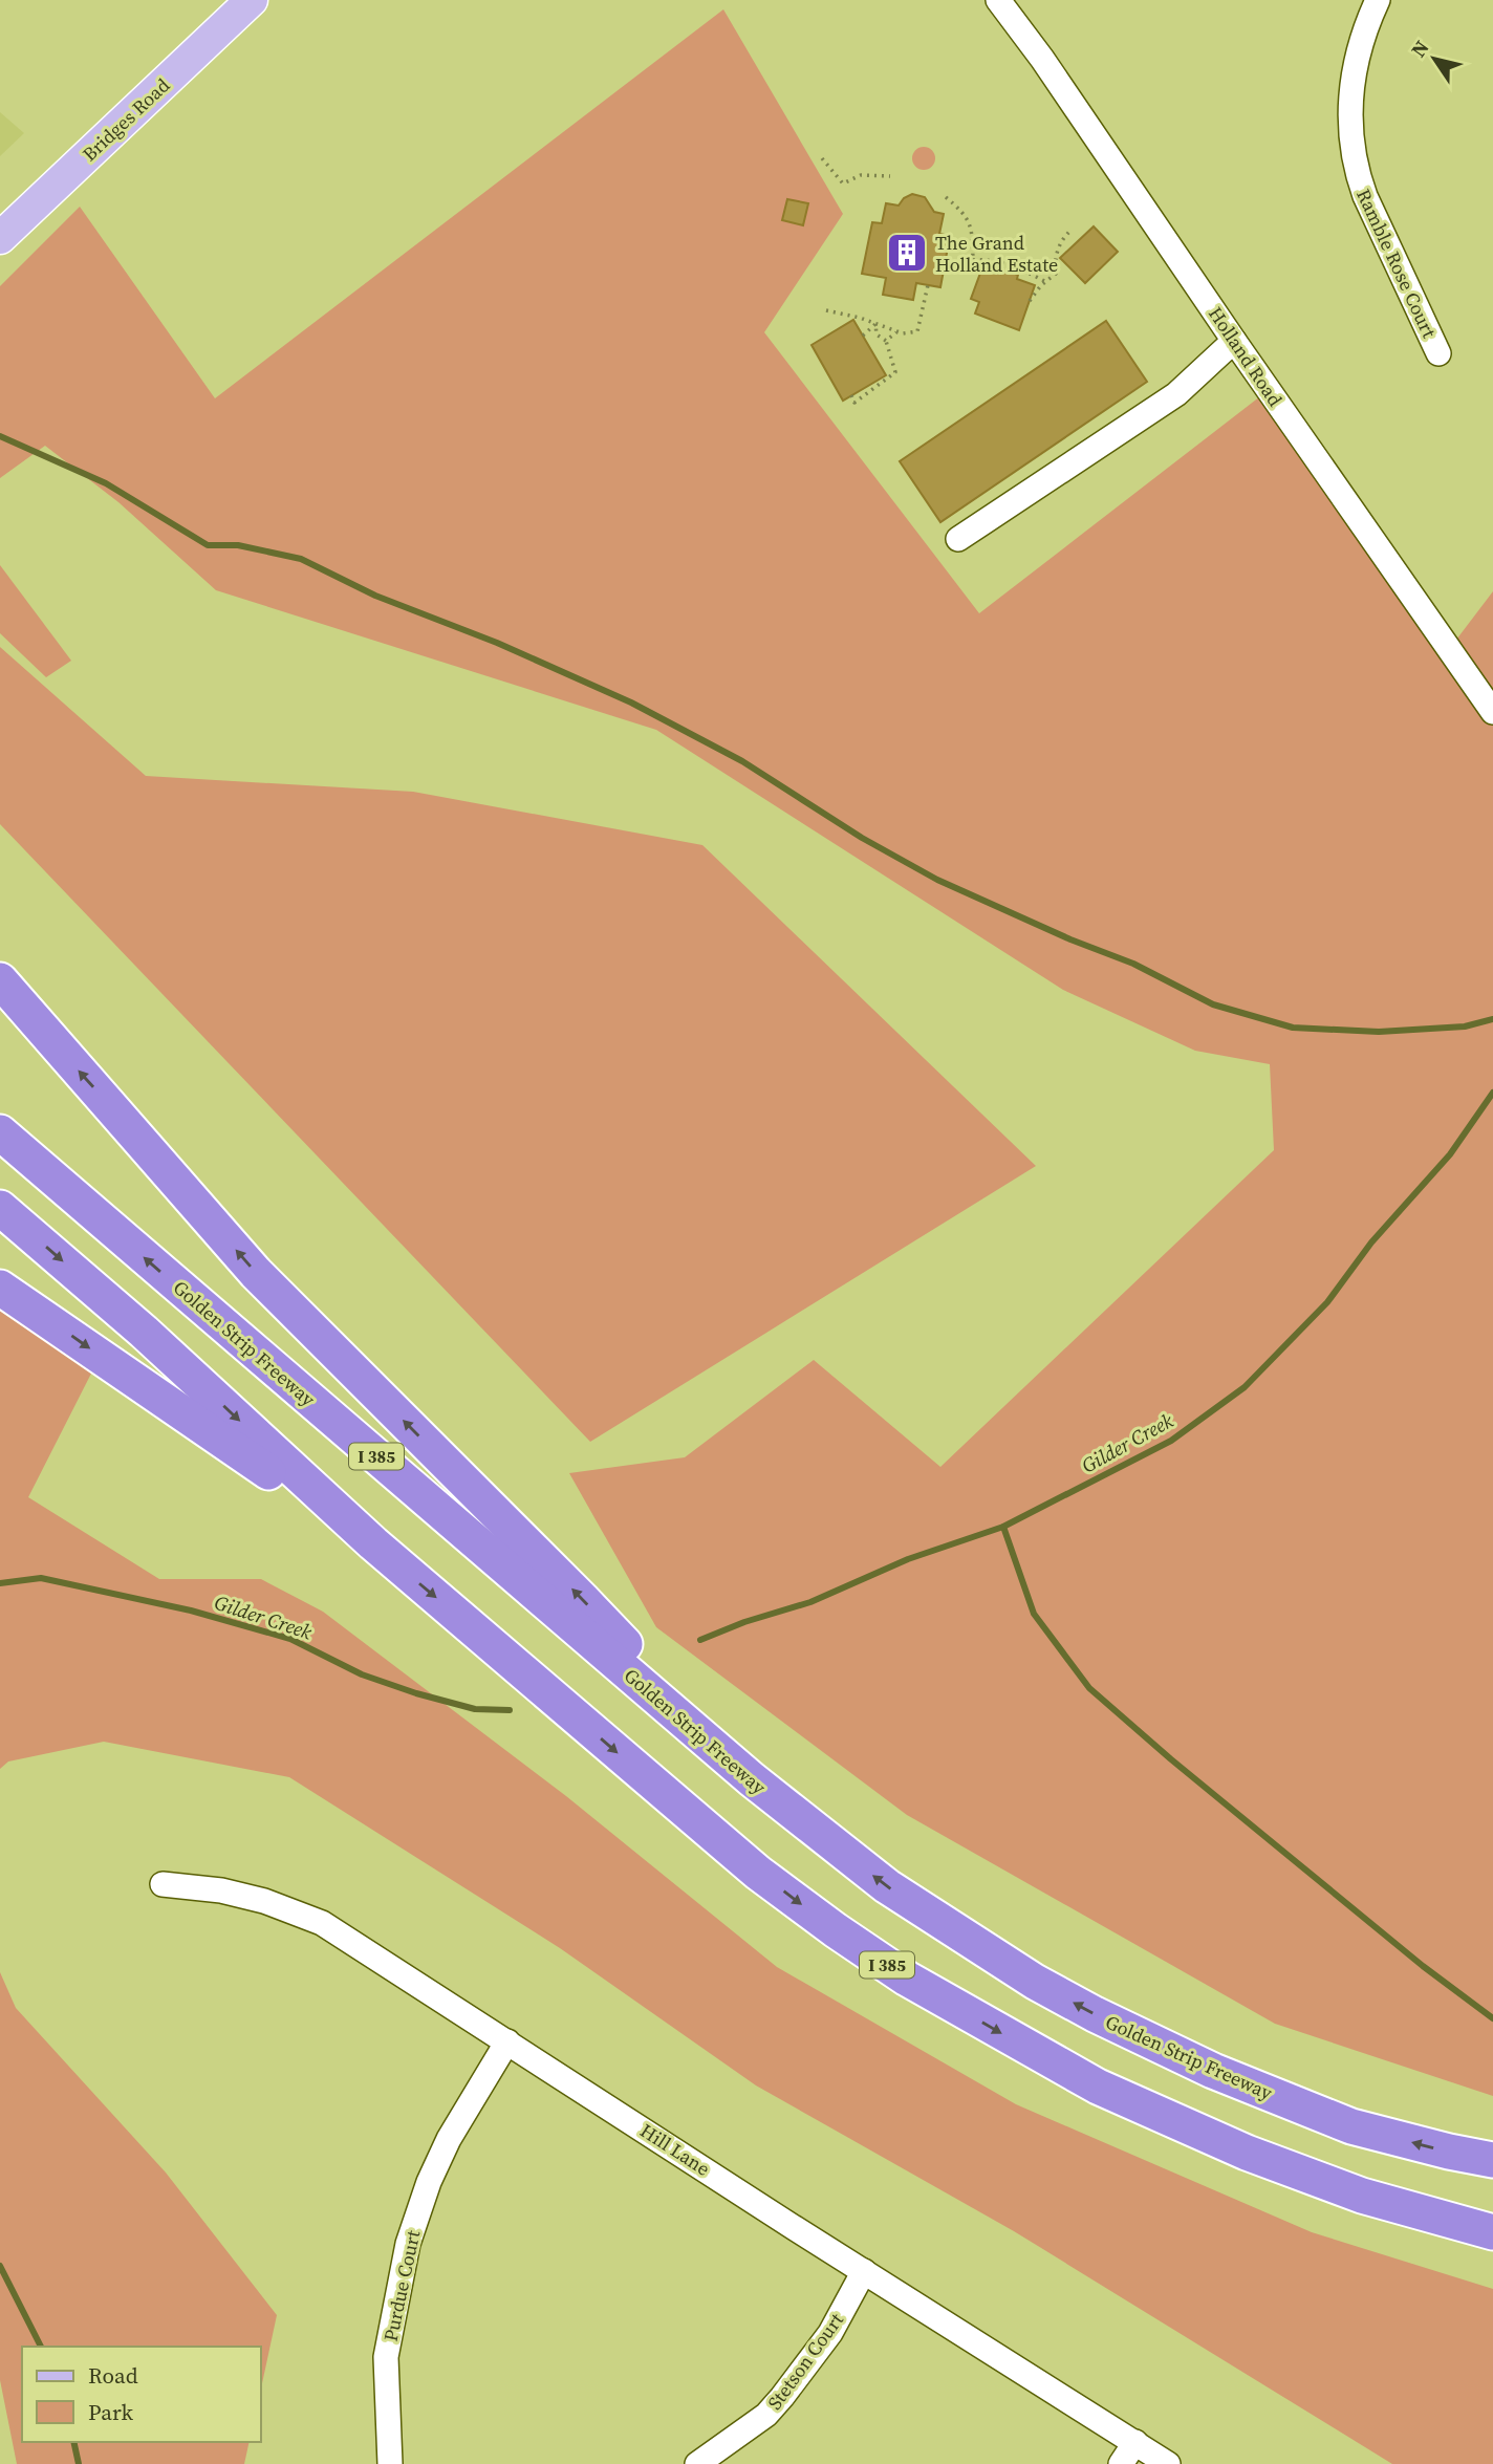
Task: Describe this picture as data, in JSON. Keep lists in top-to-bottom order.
{
  "streets": {
    "highway": ["Golden Strip Freeway", "I 385"],
    "main road": ["Bridges Road"],
    "street": [
      "Ramble Rose Court",
      "Holland Road",
      "Hill Lane",
      "Purdue Court",
      "Stetson Court"
    ]
  },
  "crossings": [
    ["Hill Lane", "Purdue Court"],
    ["Hill Lane", "Stetson Court"]
  ],
  "water": ["Gilder Creek"],
  "places": {
    "building": ["The Grand Holland Estate"]
  },
  "legend": ["Road", "Park"],
  "north": "top left"
}
